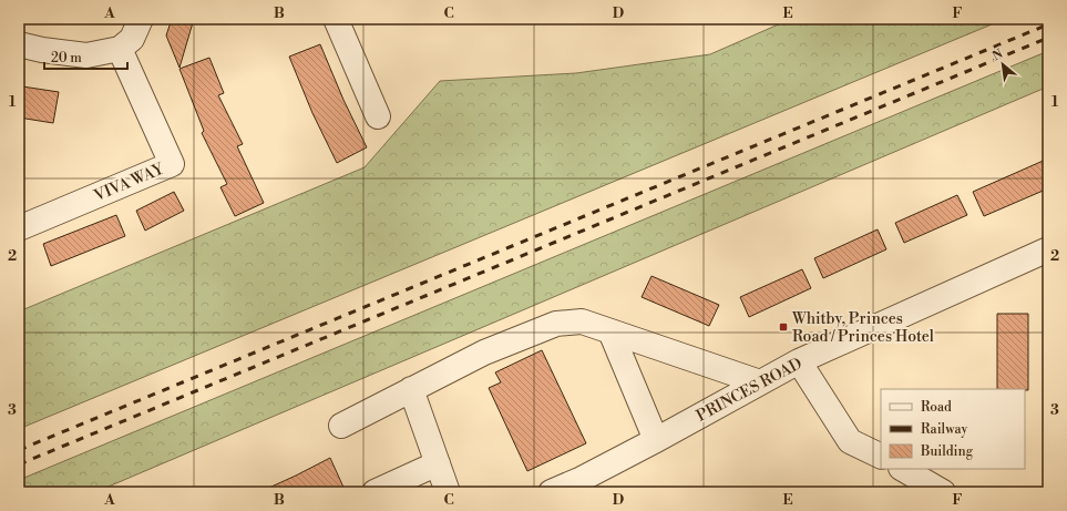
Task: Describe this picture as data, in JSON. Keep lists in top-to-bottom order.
{
  "streets": {
    "street": ["VIVA WAY", "PRINCES ROAD"]
  },
  "places": {
    "transit": ["Whitby, Princes Road / Princes Hotel"]
  },
  "legend": ["Road", "Railway", "Building"],
  "scale_bar": "20 m",
  "north": "top left",
  "grid": {
    "columns": [
      "A",
      "B",
      "C",
      "D",
      "E",
      "F"
    ],
    "rows": ["1", "2", "3"]
  }
}
